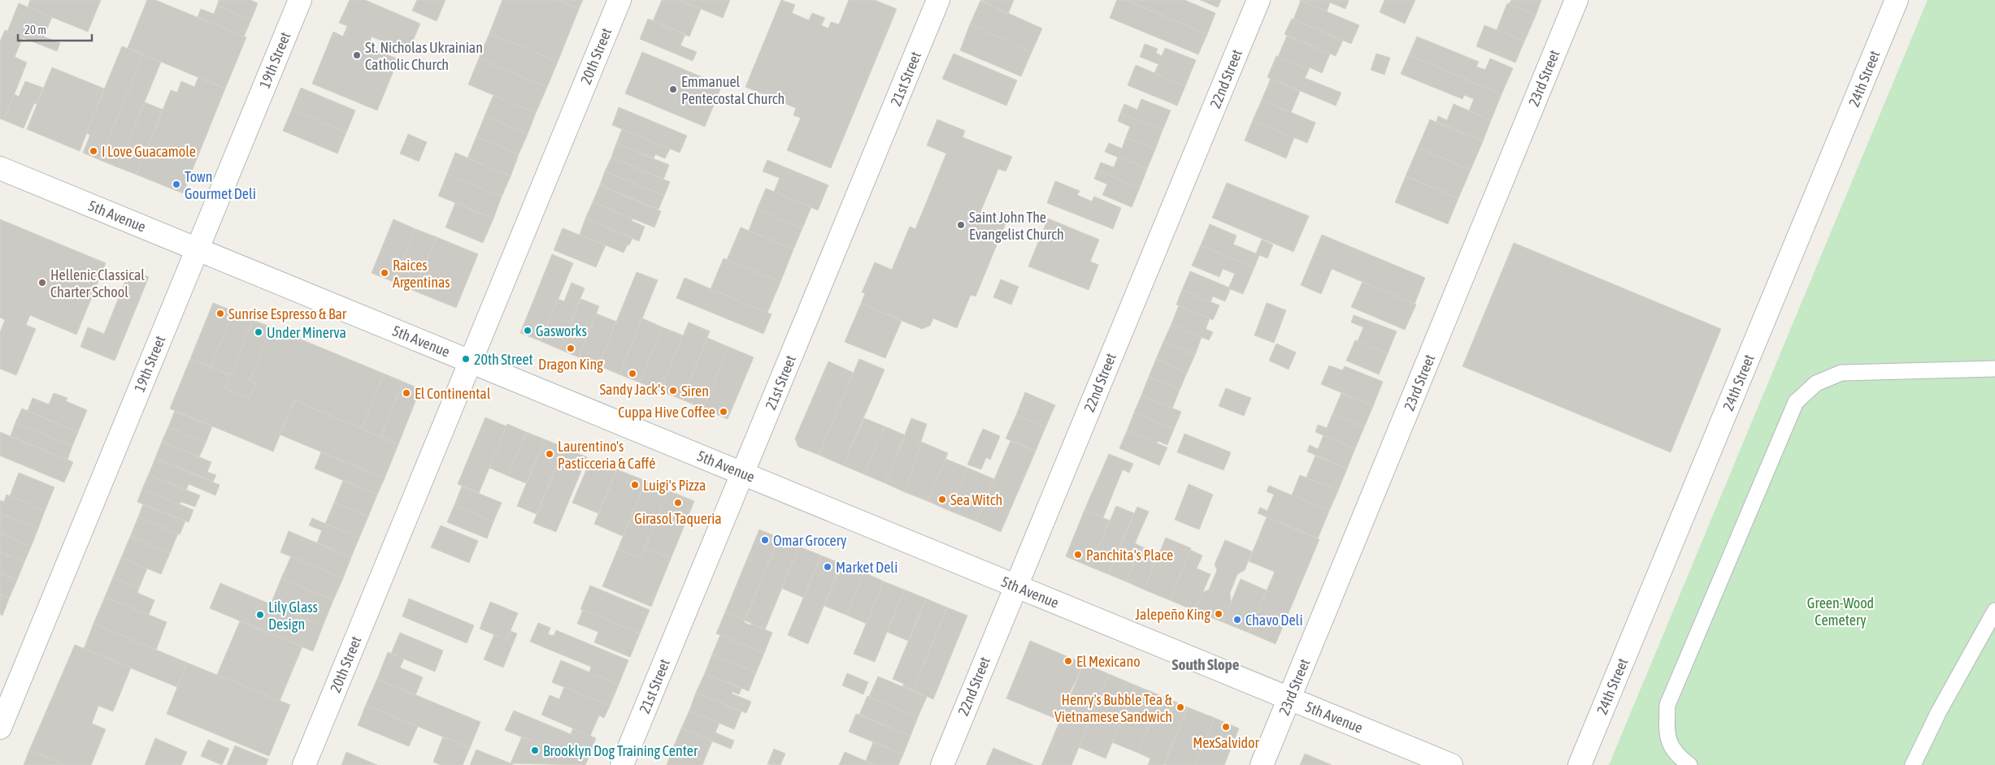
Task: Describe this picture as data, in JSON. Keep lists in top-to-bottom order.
{
  "streets": {
    "street": [
      "20th Street",
      "19th Street",
      "23rd Street",
      "21st Street",
      "22nd Street",
      "24th Street",
      "5th Avenue"
    ]
  },
  "crossings": [
    ["20th Street", "5th Avenue"],
    ["19th Street", "5th Avenue"],
    ["23rd Street", "5th Avenue"],
    ["21st Street", "5th Avenue"],
    ["22nd Street", "5th Avenue"]
  ],
  "districts": ["South Slope"],
  "parks": ["Green-Wood Cemetery"],
  "places": [
    "St. Nicholas Ukrainian Catholic Church",
    "Emmanuel Pentecostal Church",
    "I Love Guacamole",
    "Town Gourmet Deli",
    "Saint John The Evangelist Church",
    "Raices Argentinas",
    "Hellenic Classical Charter School",
    "Sunrise Espresso & Bar",
    "Gasworks",
    "Under Minerva",
    "Dragon King",
    "20th Street",
    "Sandy Jack's",
    "Siren",
    "El Continental",
    "Cuppa Hive Coffee",
    "Laurentino's Pasticceria & Caffé",
    "Luigi's Pizza",
    "Sea Witch",
    "Girasol Taqueria",
    "Omar Grocery",
    "Panchita's Place",
    "Market Deli",
    "Jalepeño King",
    "Lily Glass Design",
    "Chavo Deli",
    "El Mexicano",
    "Henry's Bubble Tea & Vietnamese Sandwich",
    "MexSalvidor",
    "Brooklyn Dog Training Center"
  ],
  "scale_bar": "20 m"
}
